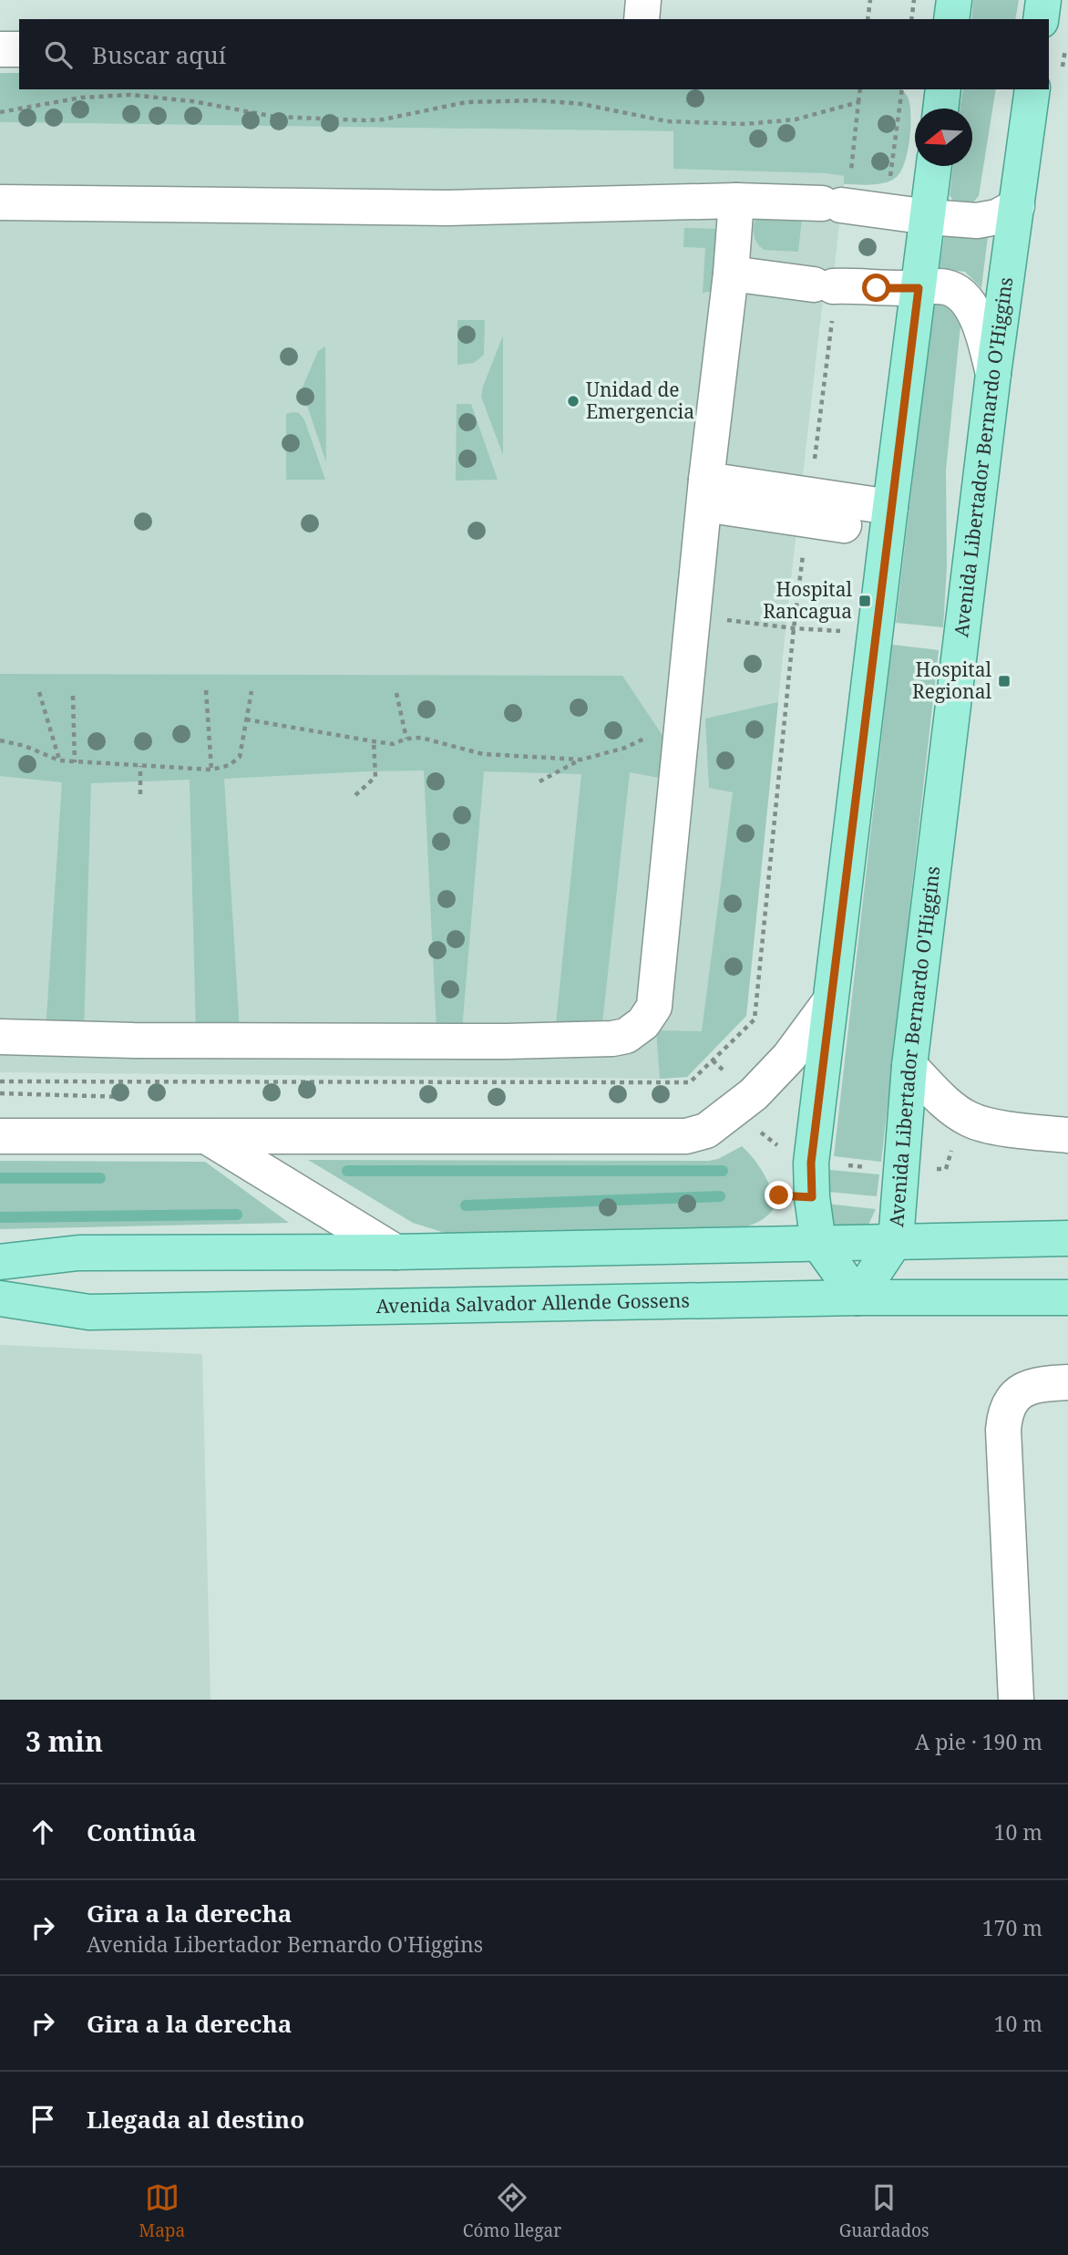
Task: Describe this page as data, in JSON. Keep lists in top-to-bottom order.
{
  "streets": {
    "main road": ["Avenida Libertador Bernardo O'Higgins", "Avenida Salvador Allende Gossens"]
  },
  "crossings": [
    ["Avenida Libertador Bernardo O'Higgins", "Avenida Salvador Allende Gossens"]
  ],
  "places": {
    "other": ["Unidad de Emergencia"],
    "transit": ["Hospital Rancagua", "Hospital Regional"]
  },
  "north": "left",
  "page": {
    "search": "Buscar aquí",
    "heading": ["3 min", "A pie · 190 m"],
    "list": [
      ["Continúa", "10 m"],
      ["Gira a la derecha", "Avenida Libertador Bernardo O'Higgins", "170 m"],
      ["Gira a la derecha", "10 m"],
      "Llegada al destino"
    ],
    "nav": ["Mapa", "Cómo llegar", "Guardados"]
  }
}
